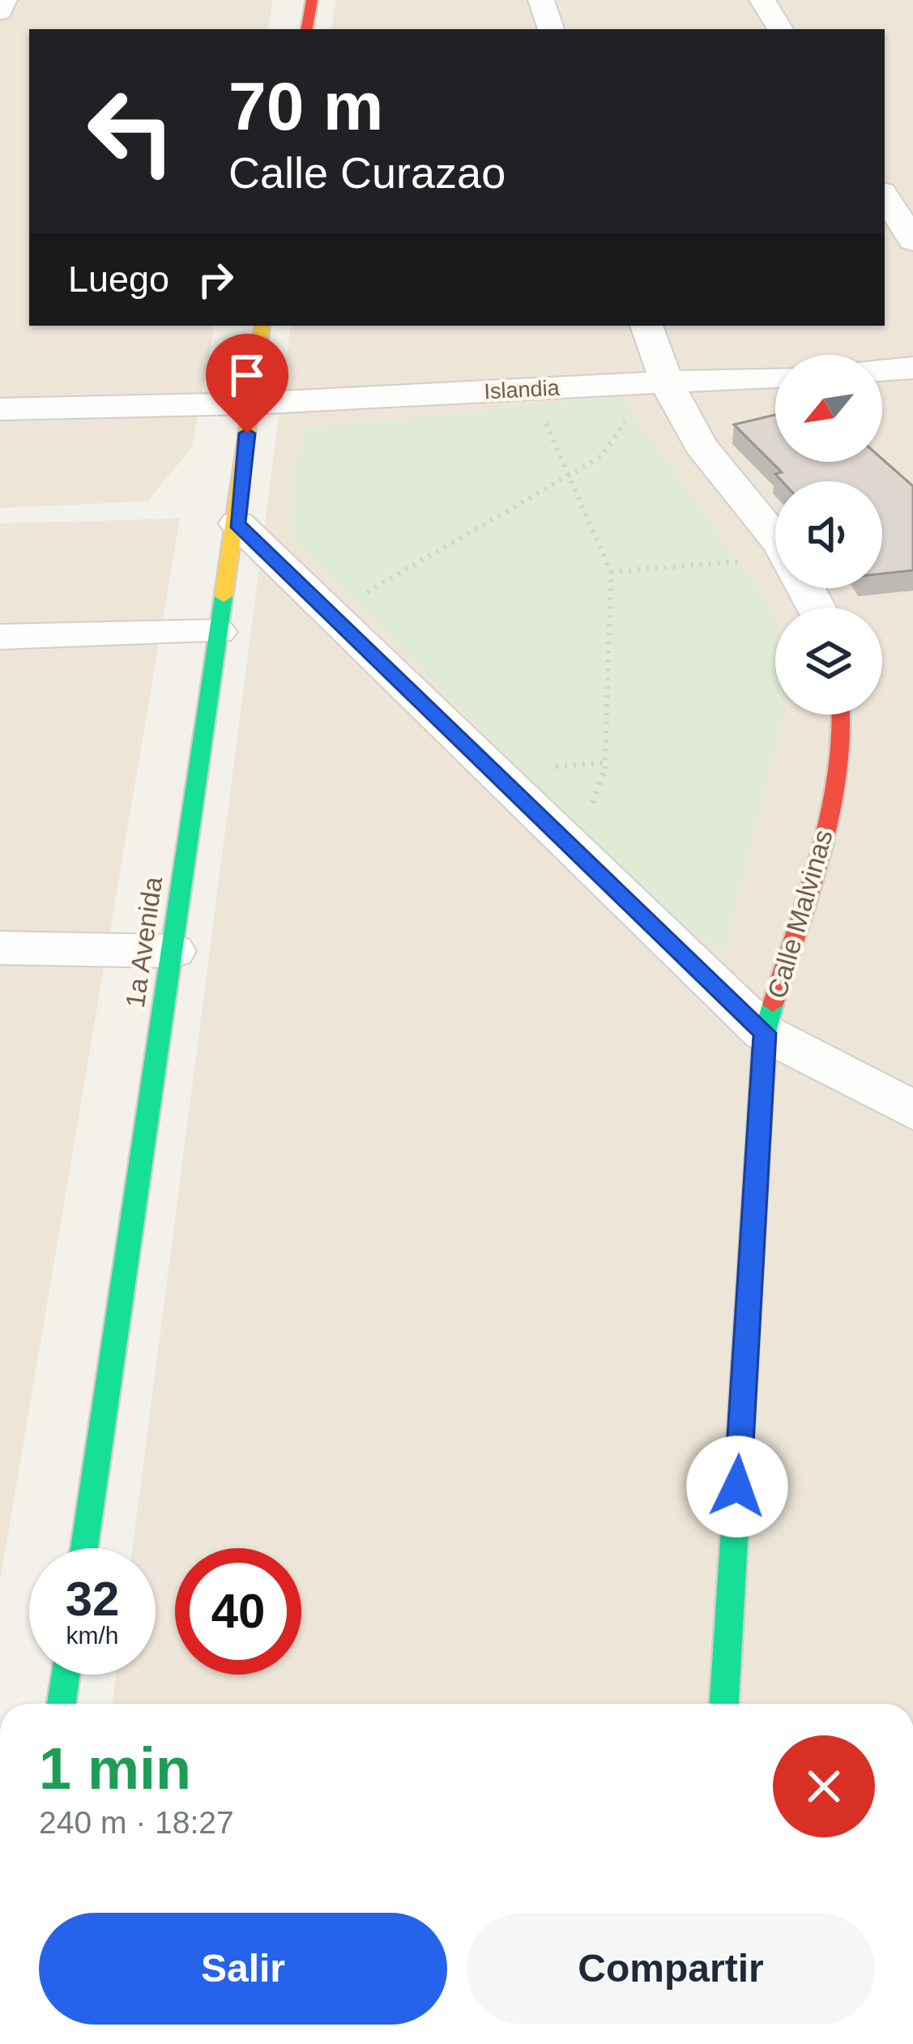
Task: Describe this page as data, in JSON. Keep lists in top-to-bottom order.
{
  "streets": {
    "street": ["Islandia", "Calle Malvinas", "1a Avenida"]
  },
  "crossings": [
    ["Islandia", "1a Avenida"]
  ],
  "north": "bottom left",
  "page": {
    "turn": ["70 m", "Calle Curazao"],
    "then": "Luego",
    "speed": "32 km/h",
    "limit": "40",
    "heading": ["1 min", "240 m · 18:27"],
    "buttons": ["Salir", "Compartir"]
  }
}
